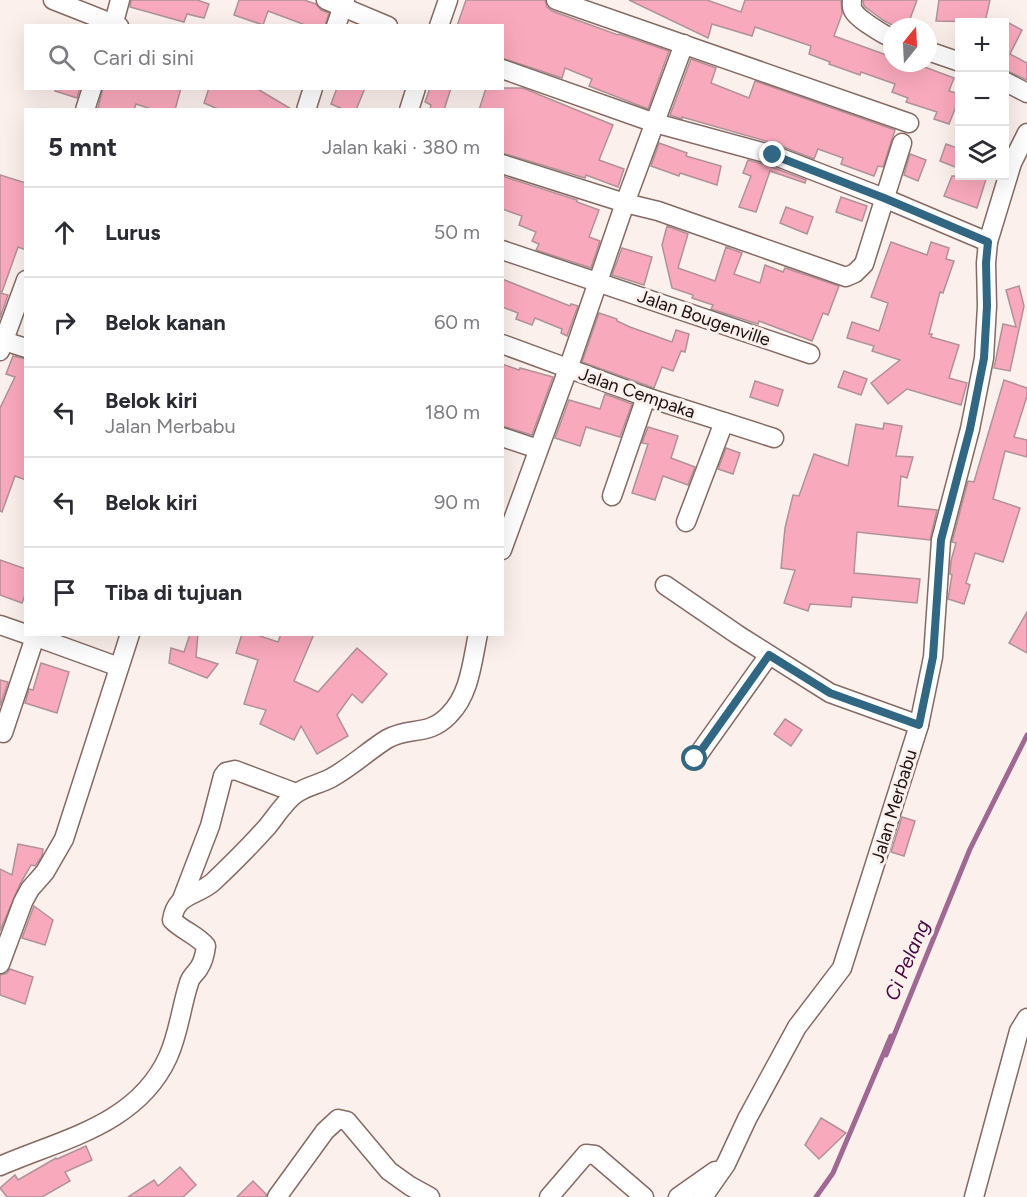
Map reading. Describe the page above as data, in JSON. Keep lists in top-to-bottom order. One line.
{"streets":{"street":["Jalan Bougenville","Jalan Cempaka","Jalan Merbabu"]},"water":["Ci Pelang"],"north":"top","page":{"map_buttons":["+","−"],"search":"Cari di sini","heading":["5 mnt","Jalan kaki · 380 m"],"list":[["Lurus","50 m"],["Belok kanan","60 m"],["Belok kiri","Jalan Merbabu","180 m"],["Belok kiri","90 m"],"Tiba di tujuan"]}}
